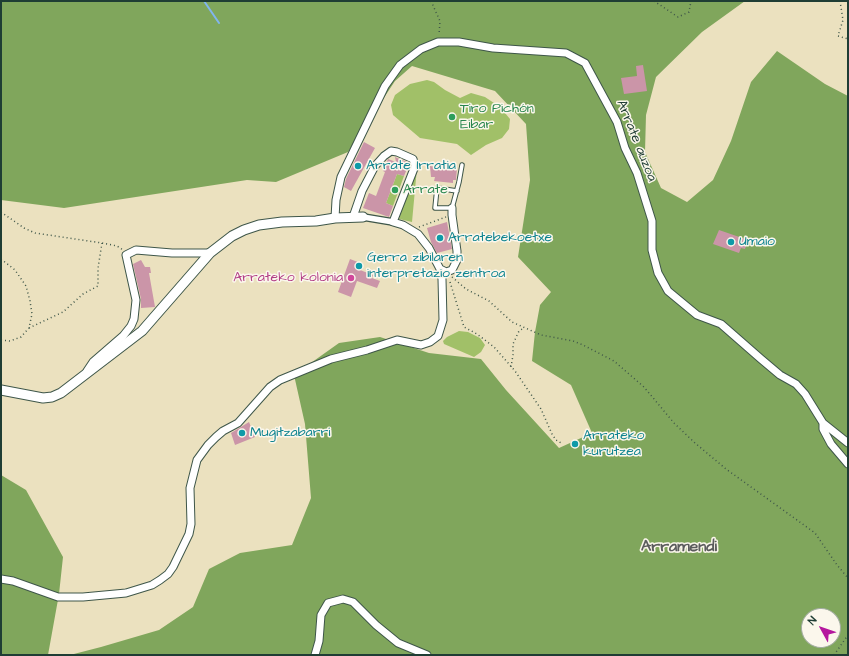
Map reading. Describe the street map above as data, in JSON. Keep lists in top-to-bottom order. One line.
{"streets":{"street":["Arrate auzoa"]},"districts":["Arramendi"],"places":["Tiro Pichón Eibar","Arrate Irratia","Arrate","Arratebekoetxe","Umaio","Gerra zibilaren interpretazio zentroa","Arrateko kolonia","Mugitzabarri","Arrateko kurutzea"],"north":"top left"}
